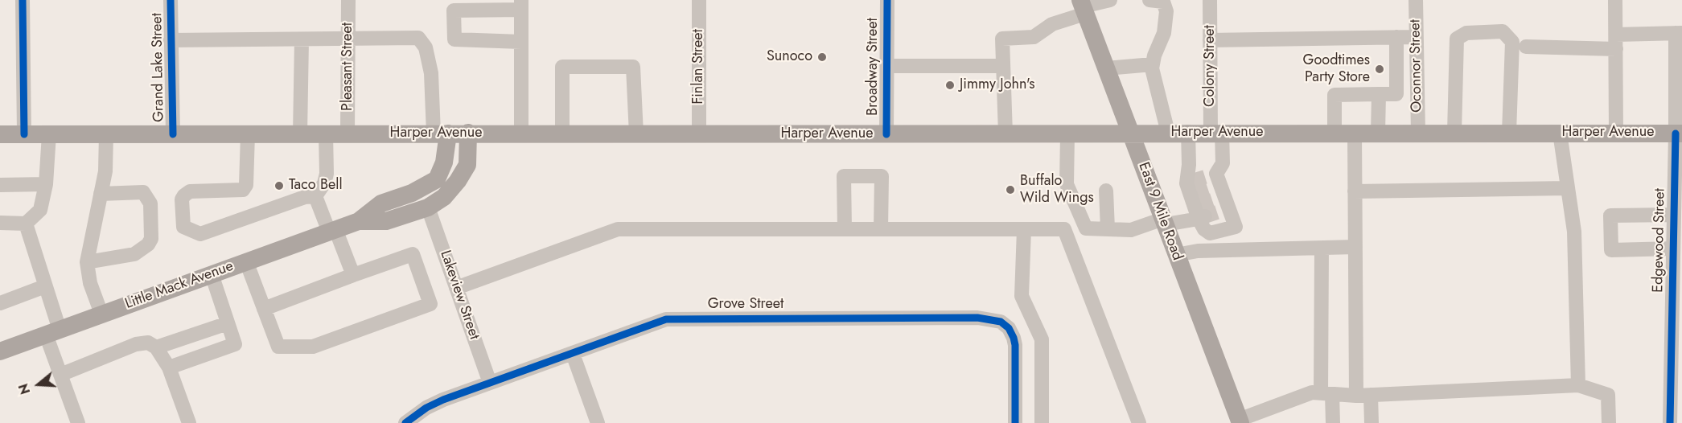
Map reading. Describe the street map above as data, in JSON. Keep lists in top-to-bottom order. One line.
{"streets":{"main road":["Harper Avenue","East 9 Mile Road","Little Mack Avenue"],"street":["Colony Street","Oconnor Street","Pleasant Street","Finlan Street","Broadway Street","Grand Lake Street","Edgewood Street","Lakeview Street","Grove Street"]},"crossings":[["Colony Street","Harper Avenue"],["Oconnor Street","Harper Avenue"],["Pleasant Street","Harper Avenue"],["Finlan Street","Harper Avenue"],["Broadway Street","Harper Avenue"],["Grand Lake Street","Harper Avenue"],["Harper Avenue","East 9 Mile Road"],["Harper Avenue","Edgewood Street"],["Harper Avenue","Little Mack Avenue"],["Little Mack Avenue","Lakeview Street"],["Lakeview Street","Grove Street"]],"places":["Sunoco","Goodtimes Party Store","Jimmy John's","Taco Bell","Buffalo Wild Wings"],"north":"left"}
